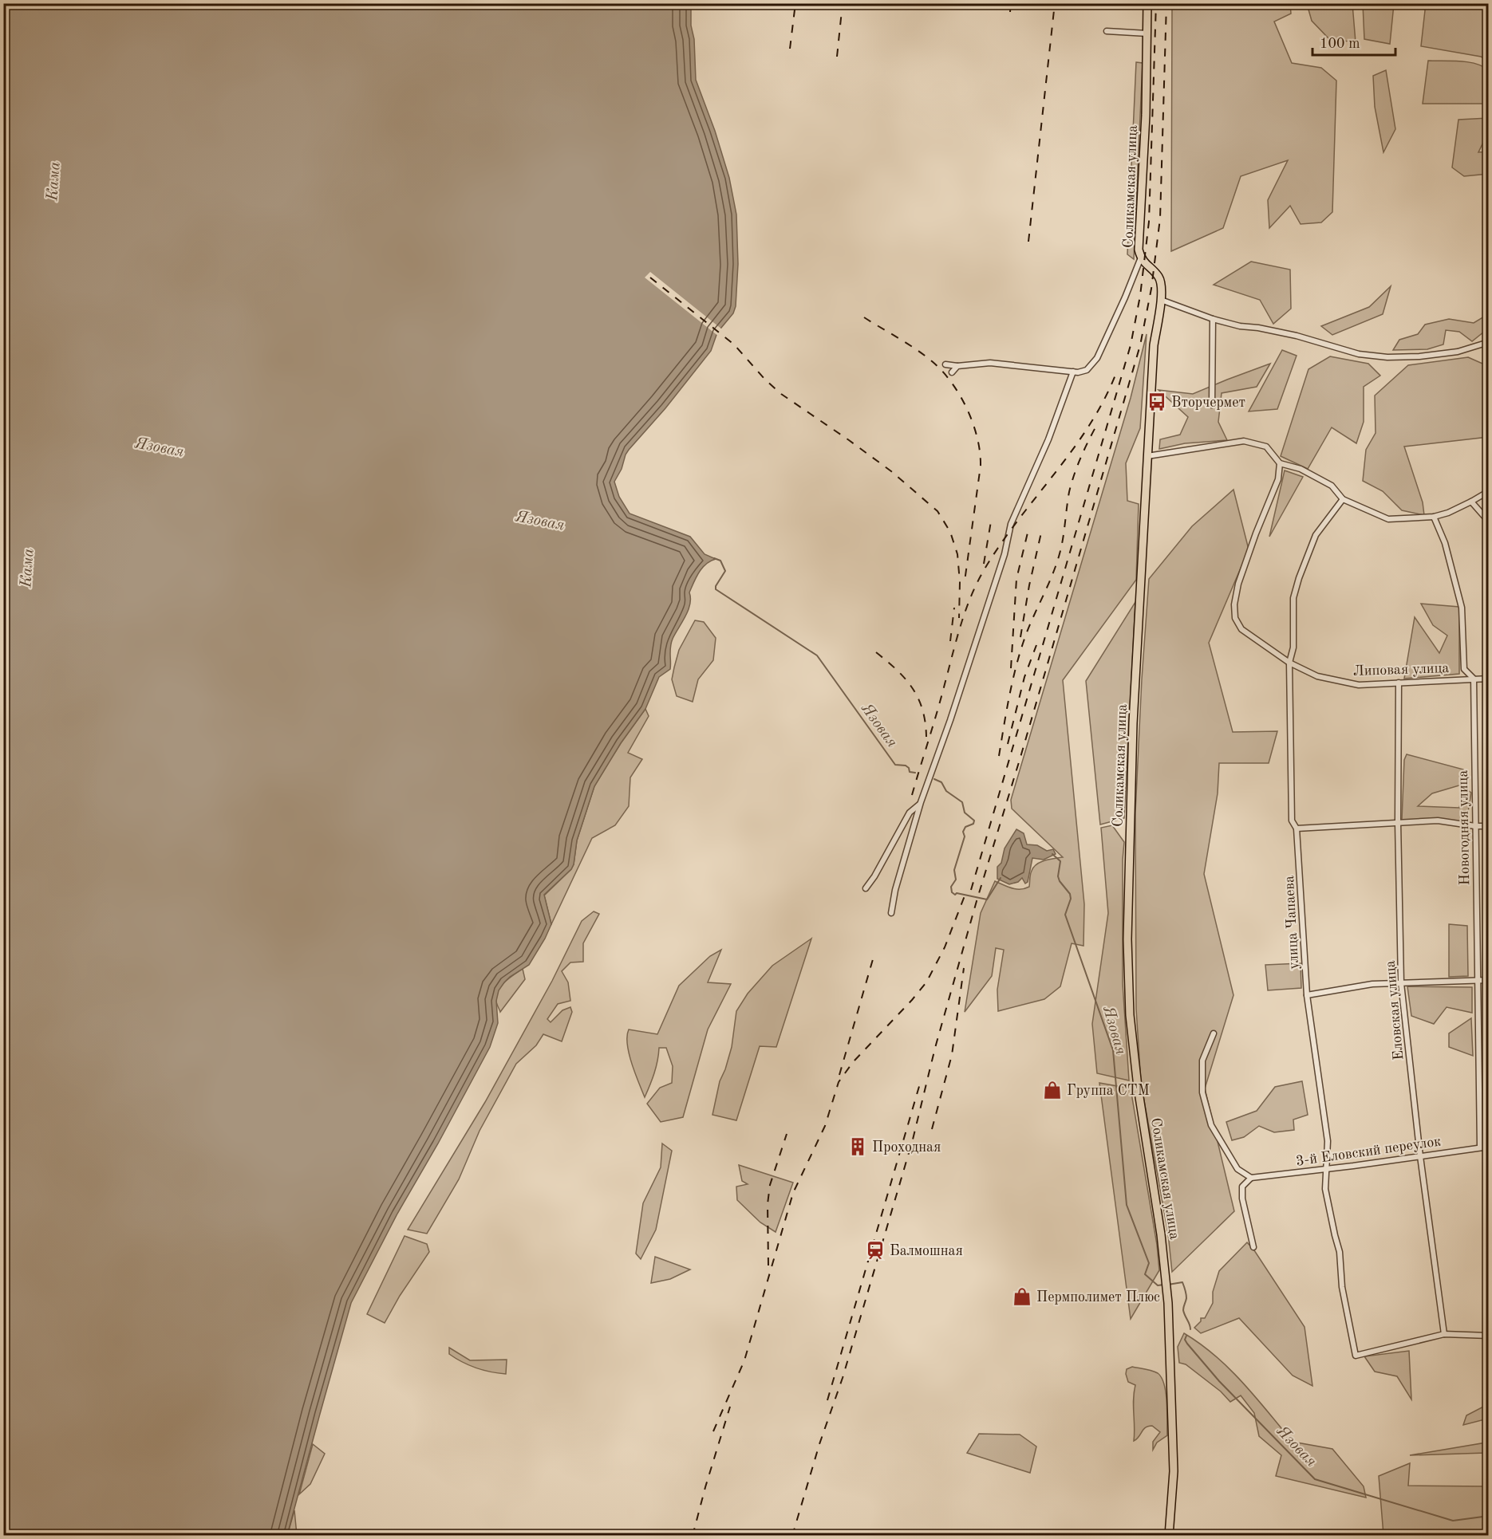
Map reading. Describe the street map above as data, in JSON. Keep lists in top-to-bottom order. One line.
{"streets":{"main road":["Соликамская улица"],"street":["Липовая улица","Новогодняя улица","улица Чапаева","Еловская улица","3-й Еловский переулок"]},"crossings":[["Липовая улица","Новогодняя улица"],["Липовая улица","улица Чапаева"],["Липовая улица","Еловская улица"],["Новогодняя улица","3-й Еловский переулок"],["улица Чапаева","Еловская улица"],["улица Чапаева","3-й Еловский переулок"],["Еловская улица","3-й Еловский переулок"]],"water":["Кама","Язовая"],"places":{"bus stop":["Вторчермет"],"shop":["Группа СТМ","Пермполимет Плюс"],"building":["Проходная"],"station":["Балмошная"]},"scale_bar":"100 m"}
